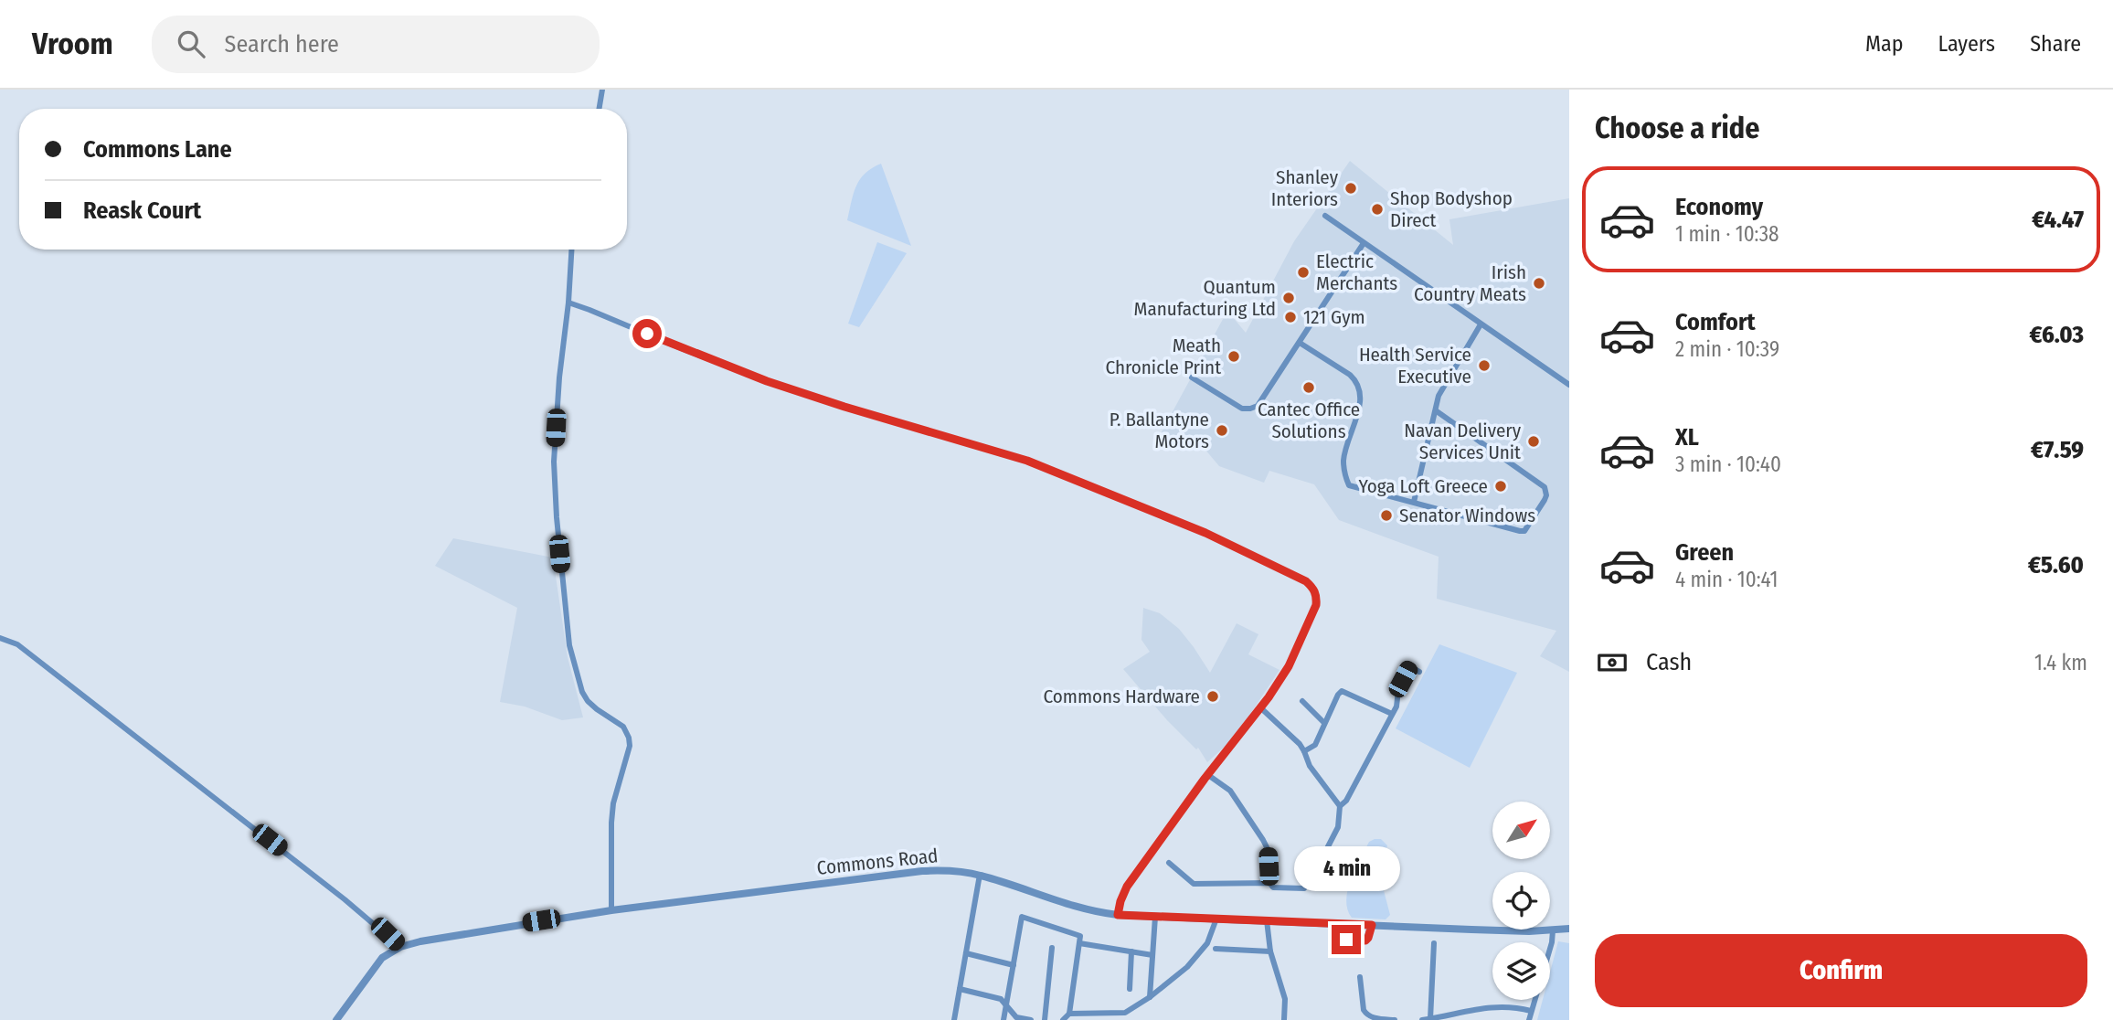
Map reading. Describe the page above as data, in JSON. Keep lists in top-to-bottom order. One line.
{"streets":{"street":["Commons Road"]},"places":["Shanley Interiors","Shop Bodyshop Direct","Electric Merchants","Irish Country Meats","Quantum Manufacturing Ltd","121 Gym","Meath Chronicle Print","Health Service Executive","Cantec Office Solutions","P. Ballantyne Motors","Navan Delivery Services Unit","Yoga Loft Greece","Senator Windows","Commons Hardware"],"north":"top right","page":{"header":"Vroom","search":"Search here","nav":["Map","Layers","Share"],"heading":"Choose a ride","banner":["Commons Lane","Reask Court"],"list":[{"name":"Economy","note":"1 min · 10:38","value":"€4.47"},{"name":"Comfort","note":"2 min · 10:39","value":"€6.03"},{"name":"XL","note":"3 min · 10:40","value":"€7.59"},{"name":"Green","note":"4 min · 10:41","value":"€5.60"}],"pay":["Cash","1.4 km"],"bubble":"4 min","buttons":"Confirm"}}
